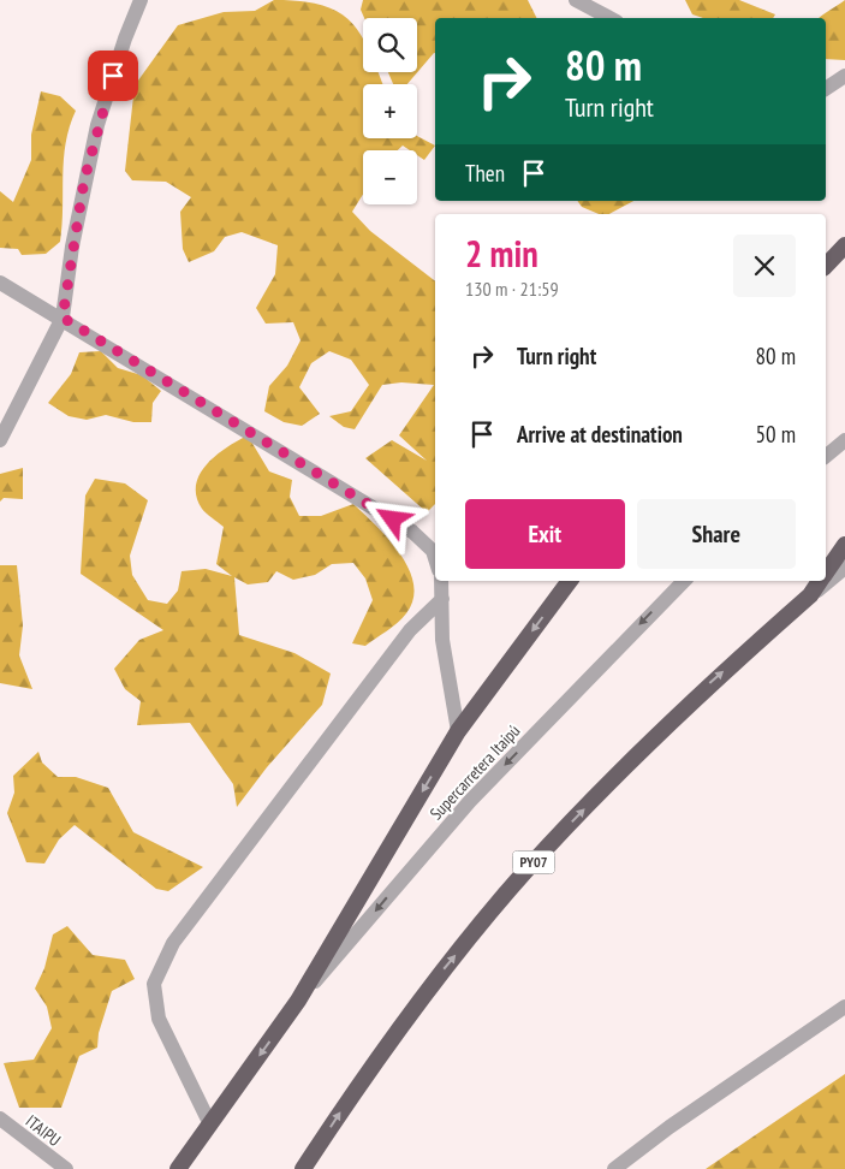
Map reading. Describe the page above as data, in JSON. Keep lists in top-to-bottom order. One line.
{"streets":{"highway":["PY07"],"street":["Supercarretera Itaipú","ITAIPU"]},"one_way":["Supercarretera Itaipú"],"page":{"map_buttons":["+","−"],"turn":["80 m","Turn right"],"then":"Then","heading":["2 min","130 m · 21:59"],"list":[{"name":"Turn right","value":"80 m"},{"name":"Arrive at destination","value":"50 m"}],"buttons":["Exit","Share"]}}
